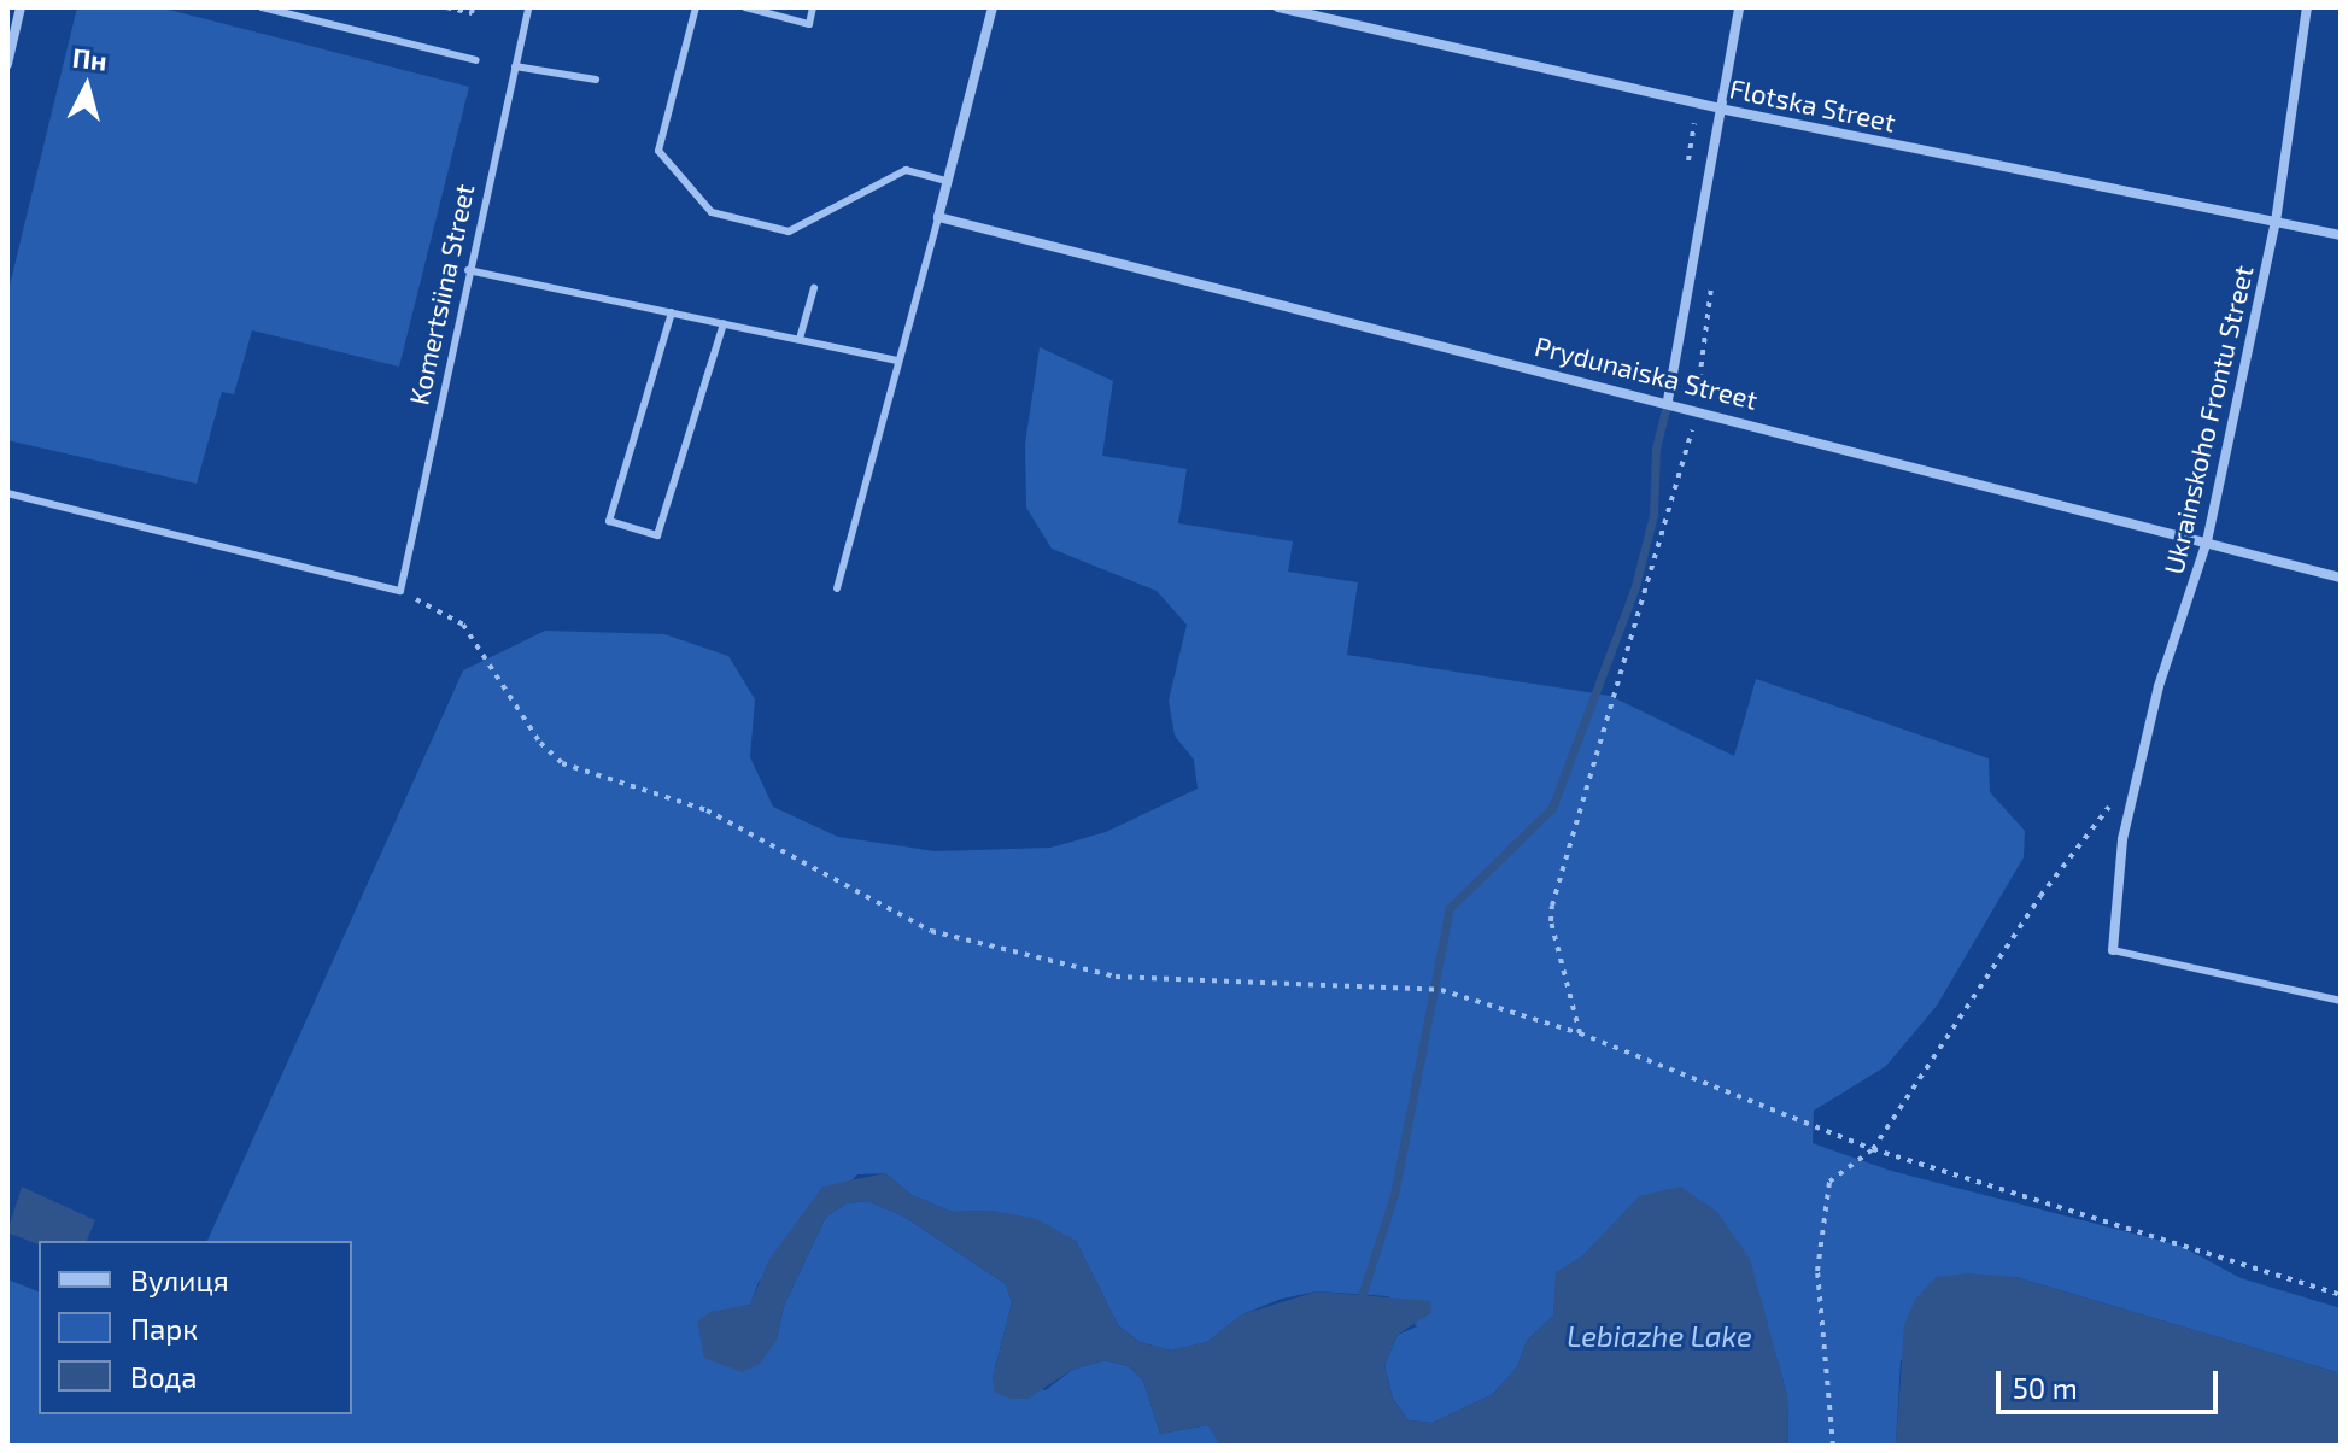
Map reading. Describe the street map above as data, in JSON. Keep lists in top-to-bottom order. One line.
{"streets":{"street":["Flotska Street","Prydunaiska Street","Ukrainskoho Frontu Street"],"lane":["Komertsiina Street"]},"crossings":[["Flotska Street","Ukrainskoho Frontu Street"],["Prydunaiska Street","Ukrainskoho Frontu Street"]],"water":["Lebiazhe Lake"],"legend":["Вулиця","Парк","Вода"],"scale_bar":"50 m","north":"top"}
